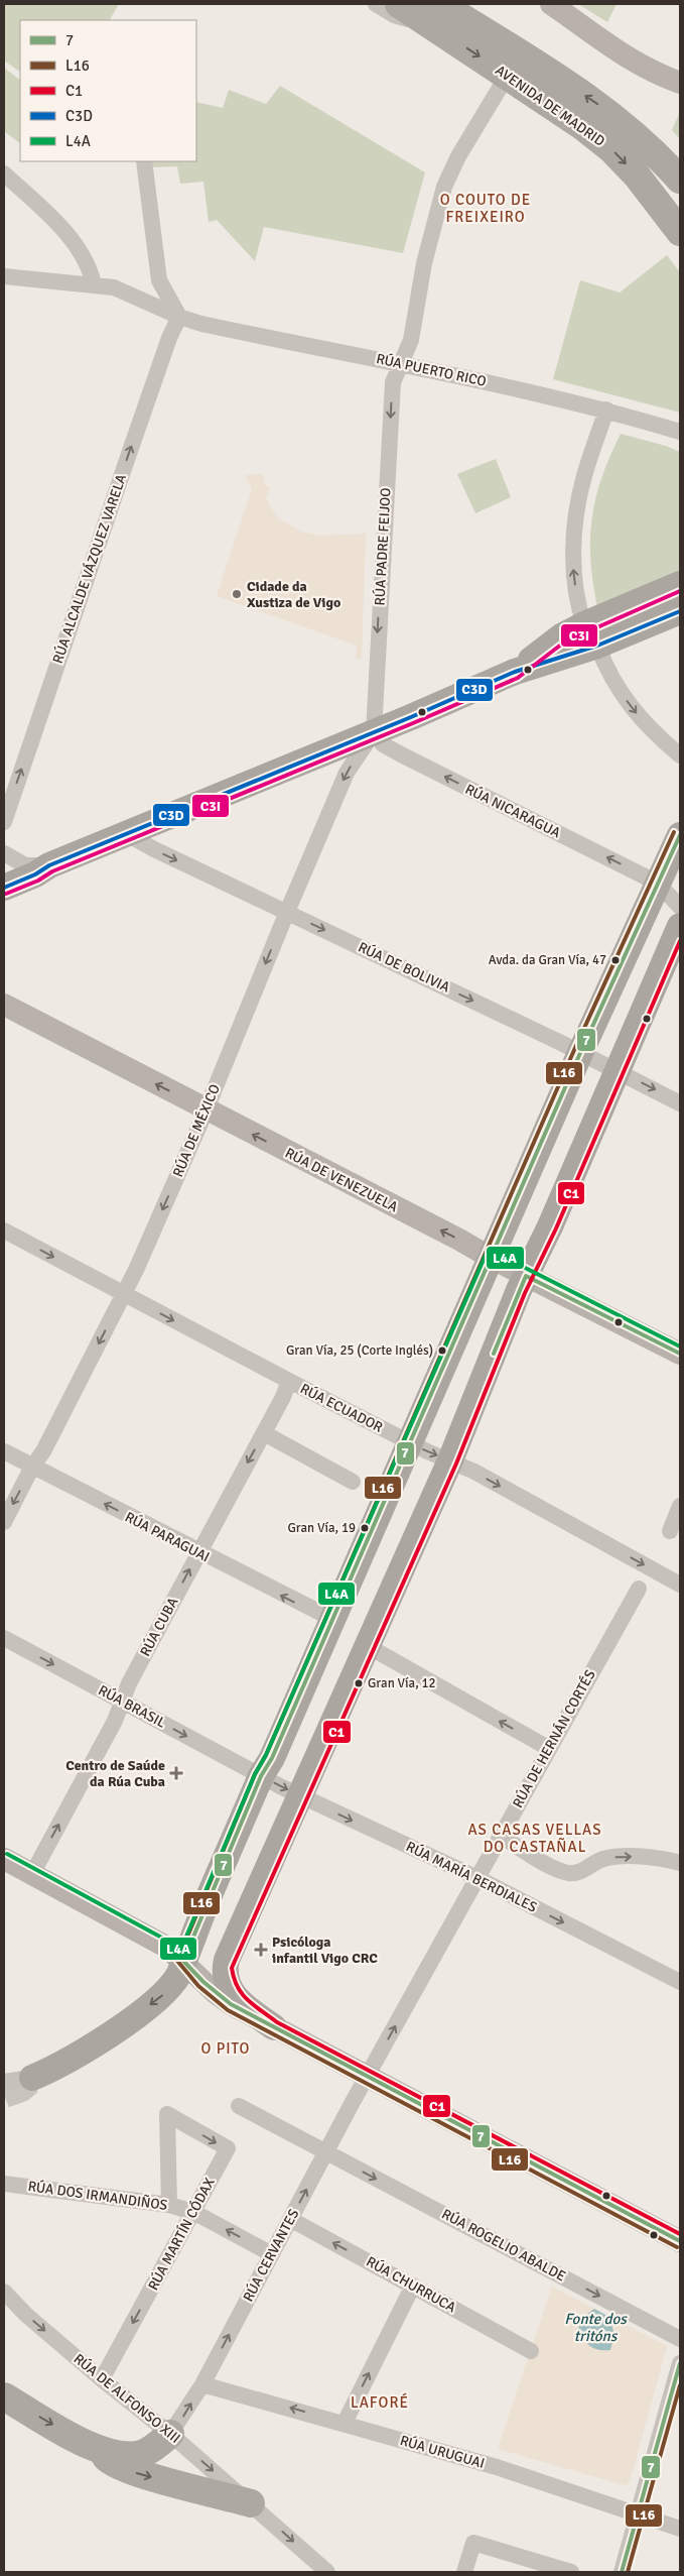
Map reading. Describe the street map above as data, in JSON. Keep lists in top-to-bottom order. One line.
{"streets":{"highway":["AVENIDA DE MADRID"],"main road":["RÚA DE VENEZUELA"],"street":["RÚA PUERTO RICO","RÚA PADRE FEIJOO","RÚA ALCALDE VÁZQUEZ VARELA","RÚA NICARAGUA","RÚA DE BOLIVIA","RÚA DE MÉXICO","RÚA ECUADOR","RÚA PARAGUAI","RÚA CUBA","RÚA BRASIL","RÚA DE HERNÁN CORTÉS","RÚA MARÍA BERDIALES","RÚA DOS IRMANDIÑOS","RÚA MARTÍN CÓDAX","RÚA ROGELIO ABALDE","RÚA CERVANTES","RÚA CHURRUCA","RÚA DE ALFONSO XIII","RÚA URUGUAI"]},"crossings":[["AVENIDA DE MADRID","RÚA PADRE FEIJOO"],["RÚA PUERTO RICO","RÚA PADRE FEIJOO"],["RÚA PUERTO RICO","RÚA ALCALDE VÁZQUEZ VARELA"],["RÚA PADRE FEIJOO","RÚA NICARAGUA"],["RÚA PADRE FEIJOO","RÚA DE MÉXICO"],["RÚA NICARAGUA","RÚA DE MÉXICO"],["RÚA DE BOLIVIA","RÚA DE MÉXICO"],["RÚA DE MÉXICO","RÚA DE VENEZUELA"],["RÚA DE MÉXICO","RÚA ECUADOR"],["RÚA DE MÉXICO","RÚA PARAGUAI"],["RÚA ECUADOR","RÚA CUBA"],["RÚA PARAGUAI","RÚA CUBA"],["RÚA CUBA","RÚA BRASIL"],["RÚA BRASIL","RÚA MARÍA BERDIALES"],["RÚA DE HERNÁN CORTÉS","RÚA MARÍA BERDIALES"],["RÚA DE HERNÁN CORTÉS","RÚA CERVANTES"],["RÚA DOS IRMANDIÑOS","RÚA MARTÍN CÓDAX"],["RÚA DOS IRMANDIÑOS","RÚA CERVANTES"],["RÚA MARTÍN CÓDAX","RÚA DE ALFONSO XIII"],["RÚA ROGELIO ABALDE","RÚA CERVANTES"],["RÚA CERVANTES","RÚA CHURRUCA"],["RÚA CERVANTES","RÚA DE ALFONSO XIII"],["RÚA CERVANTES","RÚA URUGUAI"]],"one_way":["RÚA PADRE FEIJOO","RÚA ALCALDE VÁZQUEZ VARELA","RÚA NICARAGUA","RÚA DE BOLIVIA","RÚA DE MÉXICO","RÚA DE VENEZUELA","RÚA ECUADOR","RÚA BRASIL","RÚA DE HERNÁN CORTÉS","RÚA MARÍA BERDIALES","RÚA ROGELIO ABALDE","RÚA CHURRUCA","RÚA DE ALFONSO XIII"],"districts":["O COUTO DE FREIXEIRO","AS CASAS VELLAS DO CASTAÑAL","O PITO","LAFORÉ"],"water":["Fonte dos tritóns"],"places":{"other":["Cidade da Xustiza de Vigo","Avda. da Gran Vía, 47","Gran Vía, 25 (Corte Inglés)","Gran Vía, 19","Gran Vía, 12"],"health":["Centro de Saúde da Rúa Cuba","Psicóloga infantil Vigo CRC"]},"lines":["transit line C3I","transit line C3D","transit line L16","transit line 7","transit line C1","transit line L4A"],"legend":["7","L16","C1","C3D","L4A"]}
